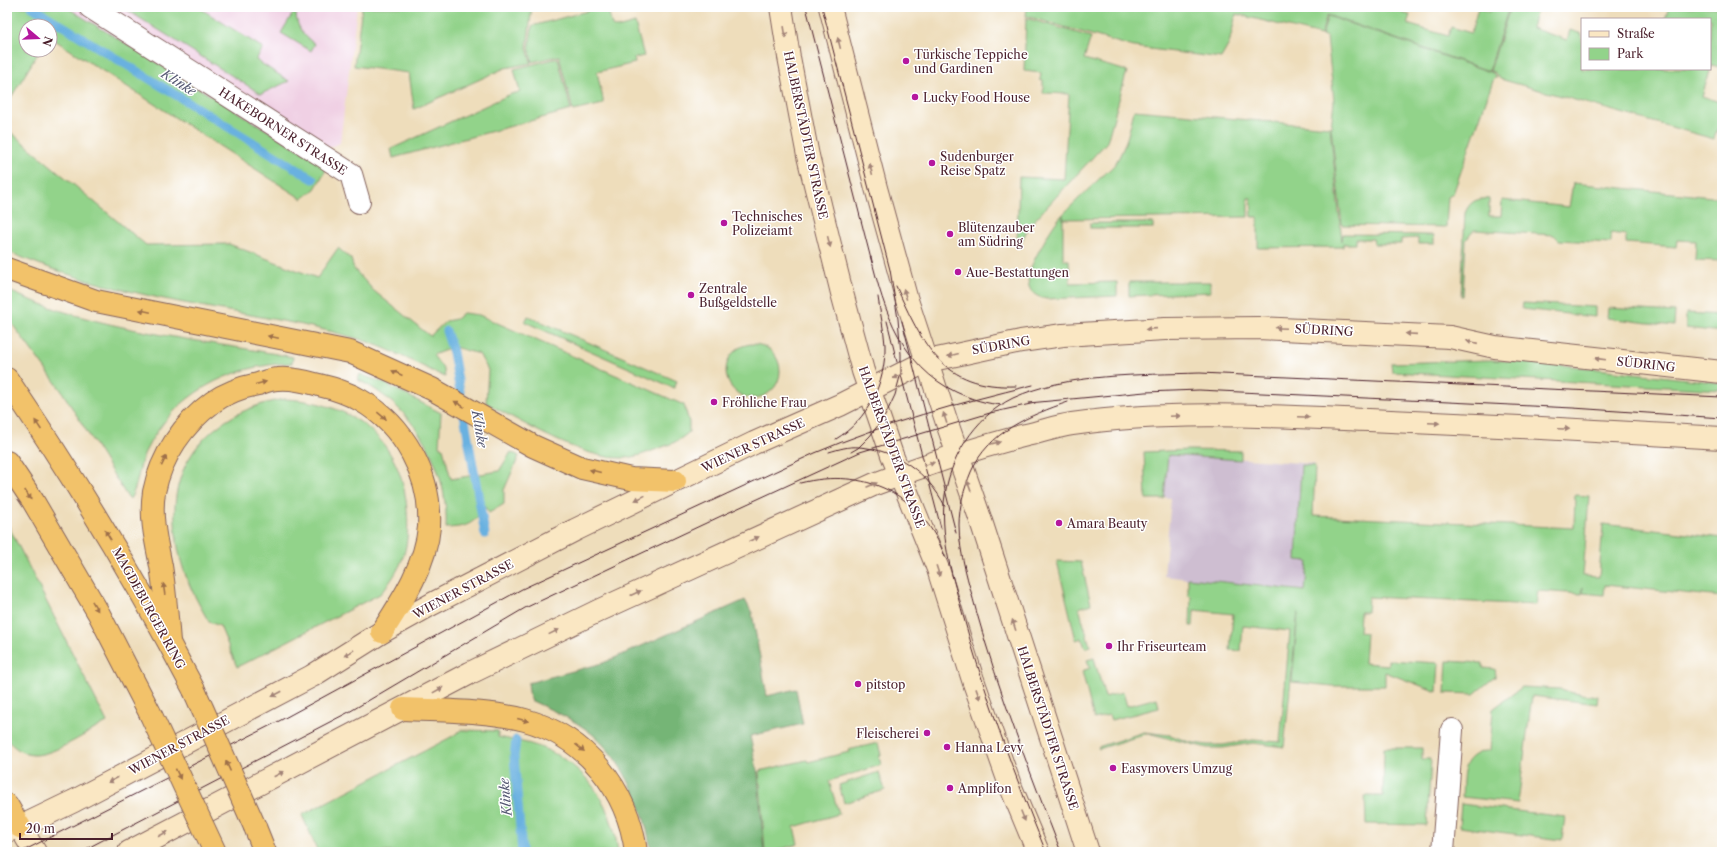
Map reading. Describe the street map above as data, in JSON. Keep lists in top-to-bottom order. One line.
{"streets":{"highway":["MAGDEBURGER RING"],"main road":["HALBERSTÄDTER STRASSE","SÜDRING","WIENER STRASSE"],"street":["HAKEBORNER STRASSE"]},"crossings":[["HALBERSTÄDTER STRASSE","SÜDRING"],["HALBERSTÄDTER STRASSE","WIENER STRASSE"],["SÜDRING","WIENER STRASSE"]],"water":["Klinke"],"places":["Türkische Teppiche und Gardinen","Lucky Food House","Sudenburger Reise Spatz","Technisches Polizeiamt","Blütenzauber am Südring","Aue-Bestattungen","Zentrale Bußgeldstelle","Fröhliche Frau","Amara Beauty","Ihr Friseurteam","pitstop","Fleischerei","Hanna Levy","Easymovers Umzug","Amplifon"],"legend":["Straße","Park"],"scale_bar":"20 m","north":"right"}
